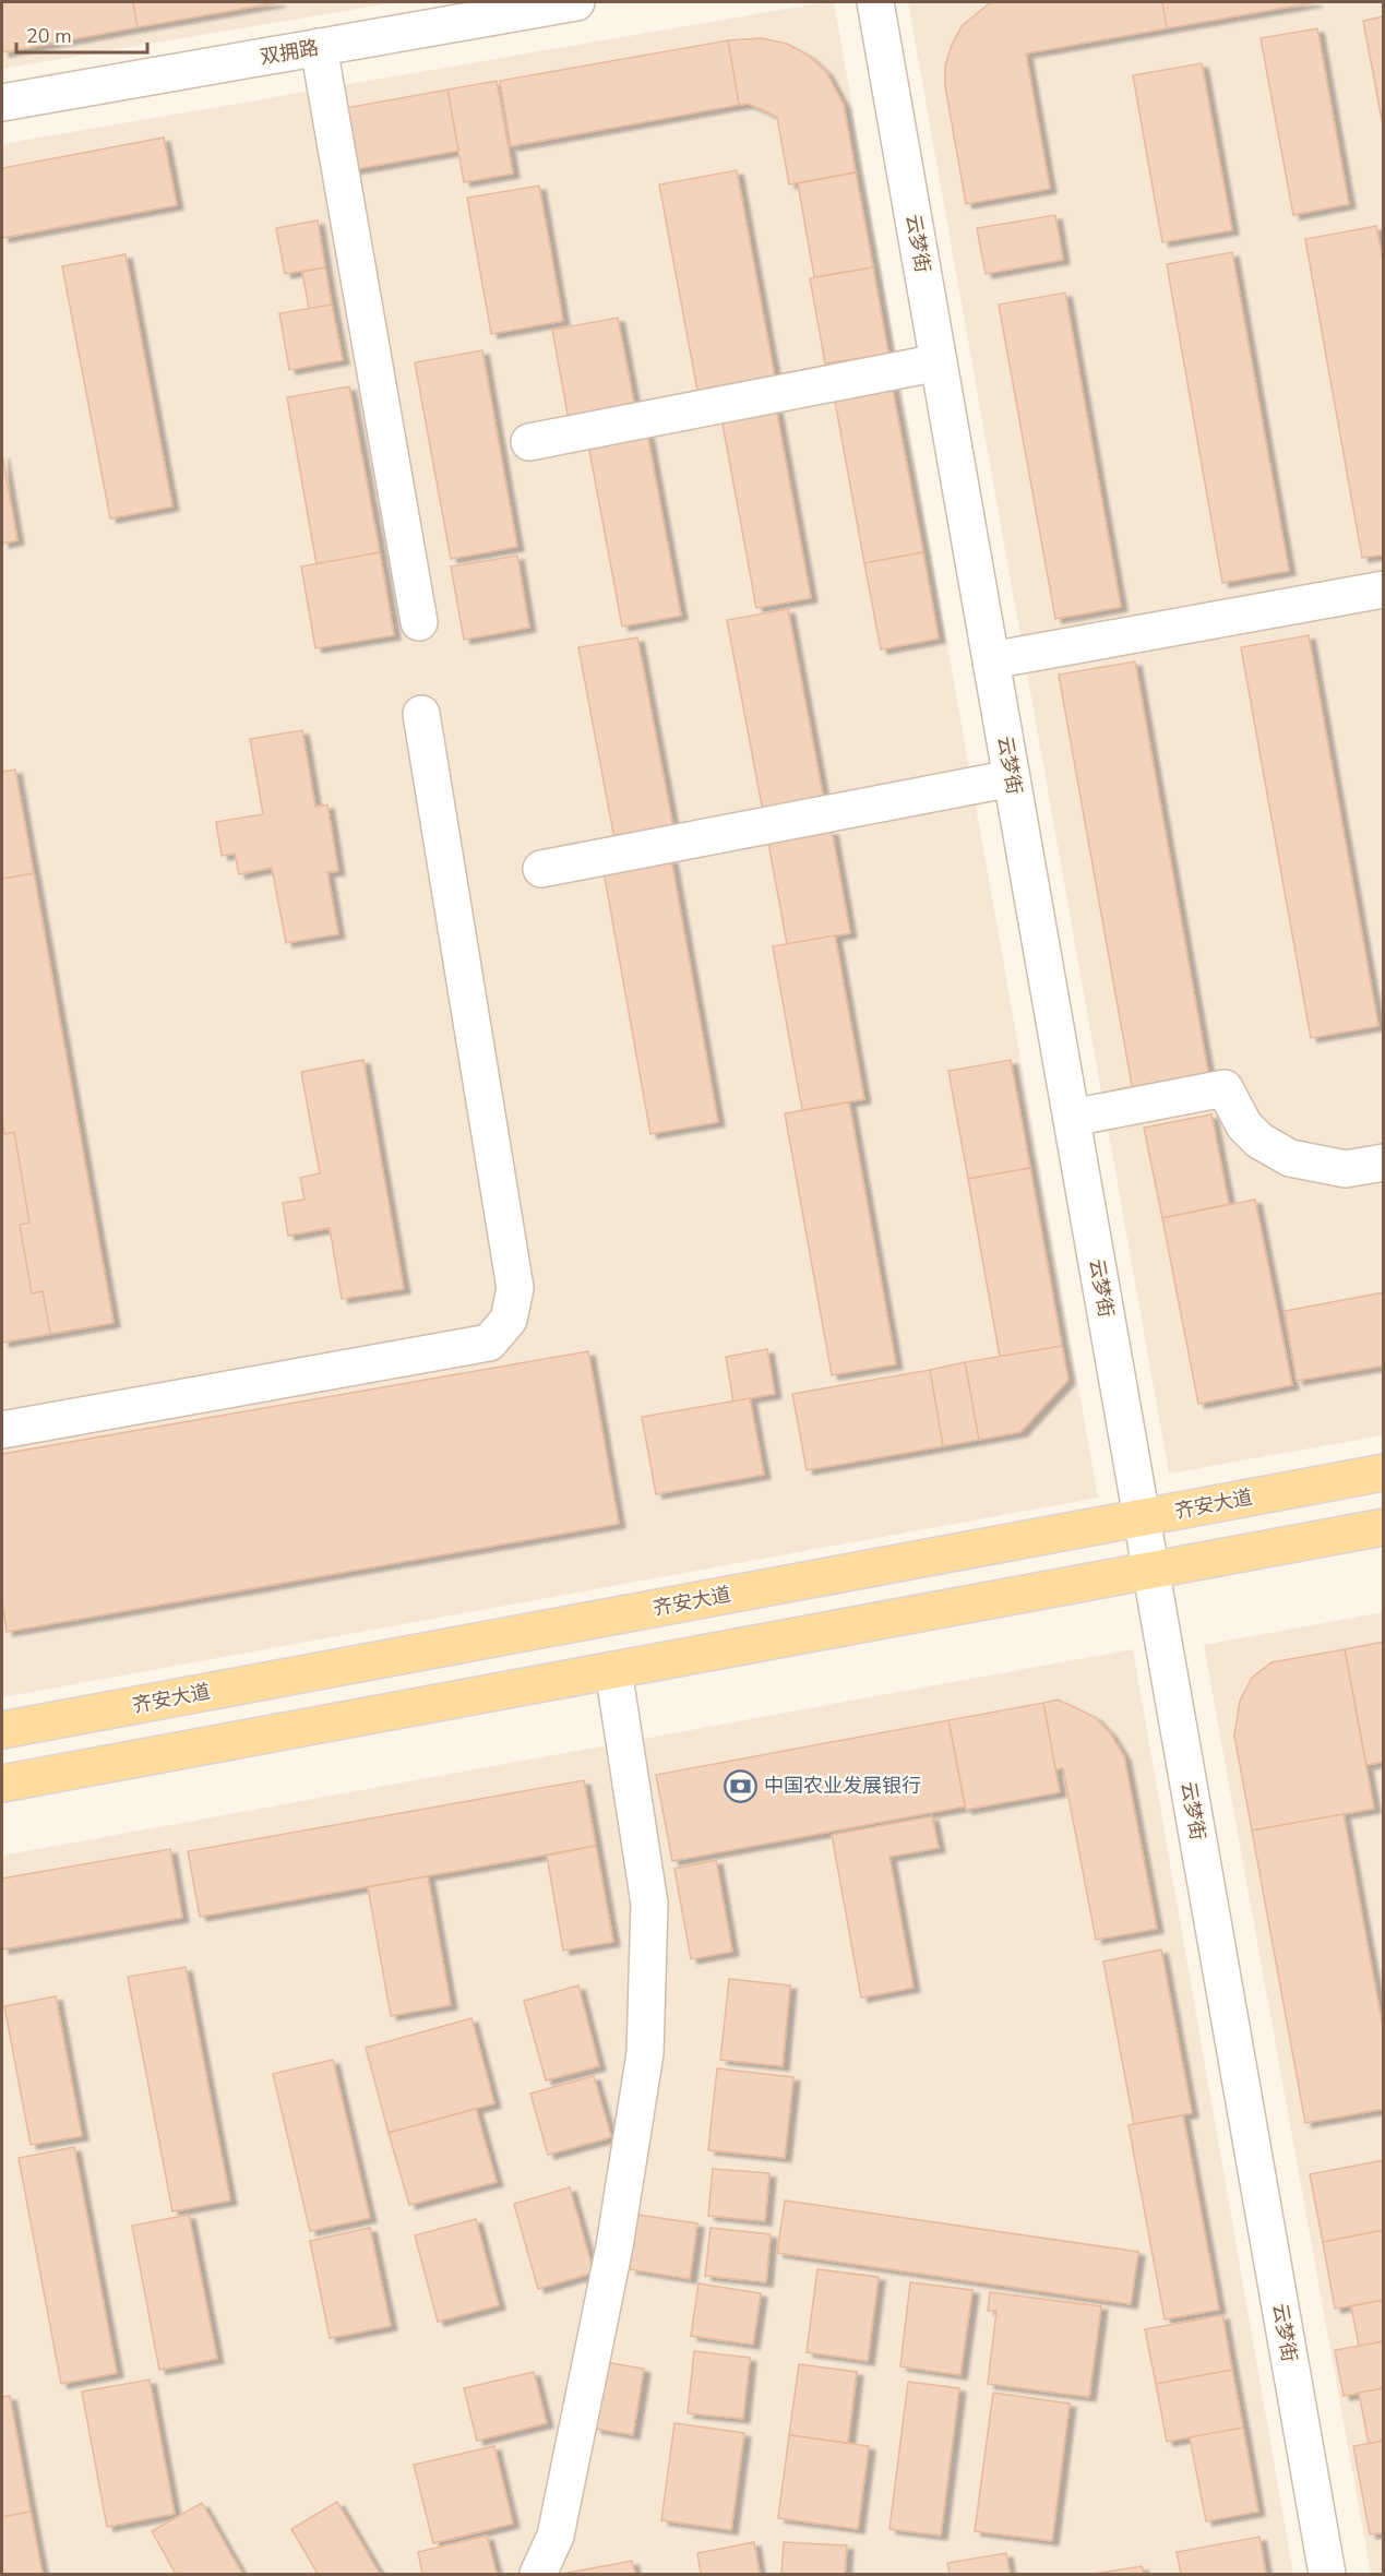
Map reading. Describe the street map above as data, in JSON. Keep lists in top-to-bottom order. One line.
{"streets":{"main road":["齐安大道"],"street":["双拥路","云梦街"]},"crossings":[["云梦街","齐安大道"]],"places":{"bank":["中国农业发展银行"]},"scale_bar":"20 m"}
